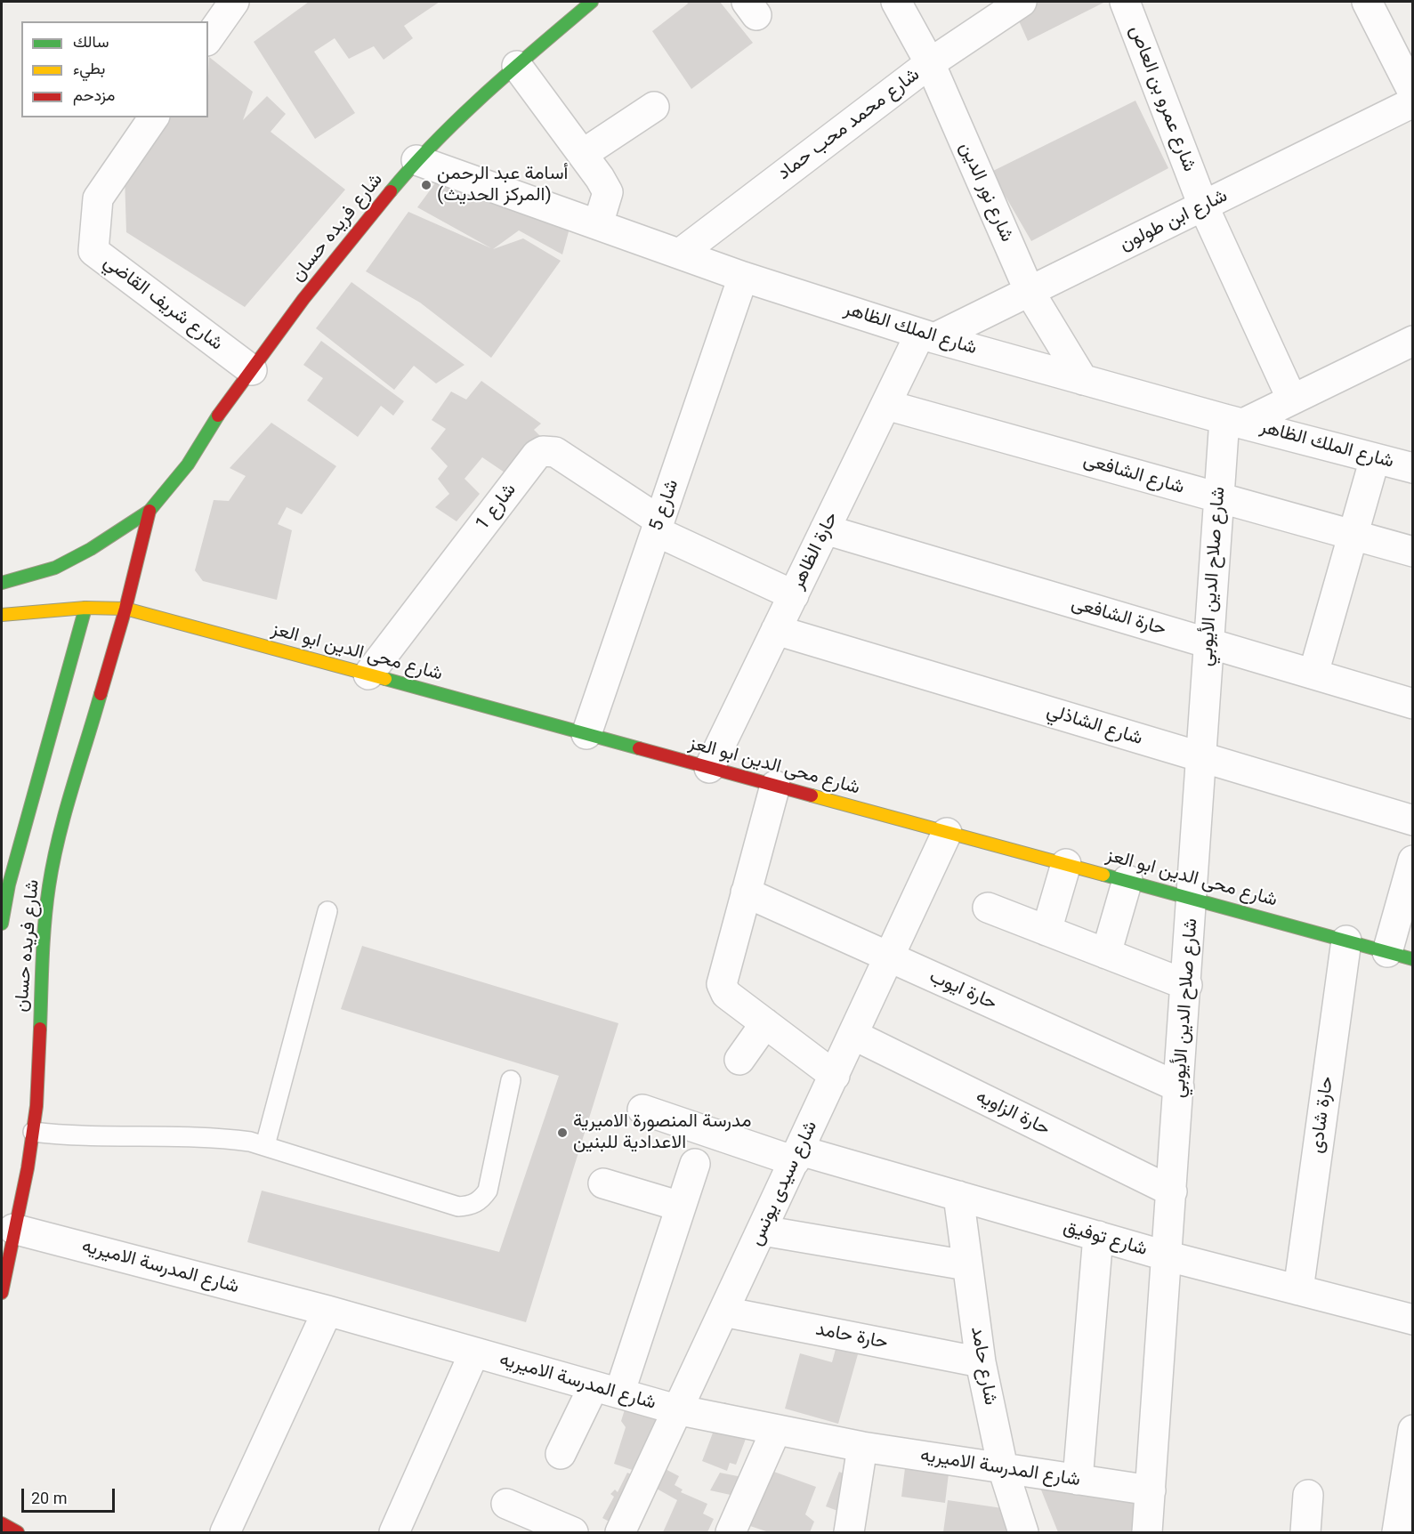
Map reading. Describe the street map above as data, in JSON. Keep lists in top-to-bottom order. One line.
{"streets":{"main road":["شارع فريده حسان","شارع محى الدين ابو العز"],"street":["شارع عمرو بن العاص","شارع محمد محب حماد","شارع نور الدين","شارع ابن طولون","شارع شريف القاضي","شارع الملك الظاهر","شارع الشافعى","شارع 5","شارع 1","حارة الظاهر","شارع صلاح الدين الأيوبي","حارة الشافعى","شارع الشاذلي","حارة ايوب","حارة الزاويه","حارة شادى","شارع سيدى يونس","شارع توفيق","شارع المدرسة الاميريه","حارة حامد","شارع حامد"]},"crossings":[["شارع عمرو بن العاص","شارع ابن طولون"],["شارع محمد محب حماد","شارع نور الدين"],["شارع محمد محب حماد","شارع الملك الظاهر"],["شارع نور الدين","شارع ابن طولون"],["شارع نور الدين","شارع الملك الظاهر"],["شارع ابن طولون","شارع الملك الظاهر"],["شارع ابن طولون","حارة الظاهر"],["شارع فريده حسان","شارع شريف القاضي"],["شارع فريده حسان","شارع الملك الظاهر"],["شارع فريده حسان","شارع محى الدين ابو العز"],["شارع فريده حسان","شارع المدرسة الاميريه"],["شارع الملك الظاهر","شارع 5"],["شارع الملك الظاهر","حارة الظاهر"],["شارع الملك الظاهر","شارع صلاح الدين الأيوبي"],["شارع الشافعى","حارة الظاهر"],["شارع الشافعى","شارع صلاح الدين الأيوبي"],["شارع 5","شارع 1"],["شارع 5","شارع محى الدين ابو العز"],["شارع 1","شارع محى الدين ابو العز"],["حارة الظاهر","حارة الشافعى"],["حارة الظاهر","شارع محى الدين ابو العز"],["حارة الظاهر","شارع الشاذلي"],["شارع صلاح الدين الأيوبي","حارة الشافعى"],["شارع صلاح الدين الأيوبي","شارع محى الدين ابو العز"],["شارع صلاح الدين الأيوبي","شارع الشاذلي"],["شارع صلاح الدين الأيوبي","حارة ايوب"],["شارع صلاح الدين الأيوبي","حارة الزاويه"],["شارع صلاح الدين الأيوبي","شارع توفيق"],["شارع صلاح الدين الأيوبي","شارع المدرسة الاميريه"],["شارع محى الدين ابو العز","حارة شادى"],["شارع محى الدين ابو العز","شارع سيدى يونس"],["حارة ايوب","شارع سيدى يونس"],["حارة الزاويه","شارع سيدى يونس"],["حارة شادى","شارع توفيق"],["شارع سيدى يونس","شارع توفيق"],["شارع سيدى يونس","شارع المدرسة الاميريه"],["شارع سيدى يونس","حارة حامد"],["شارع توفيق","شارع حامد"],["شارع المدرسة الاميريه","شارع حامد"],["حارة حامد","شارع حامد"]],"places":["أسامة عبد الرحمن (المركز الحديث)","مدرسة المنصورة الاميرية الاعدادية للبنين"],"legend":["سالك","بطيء","مزدحم"],"scale_bar":"20 m"}
